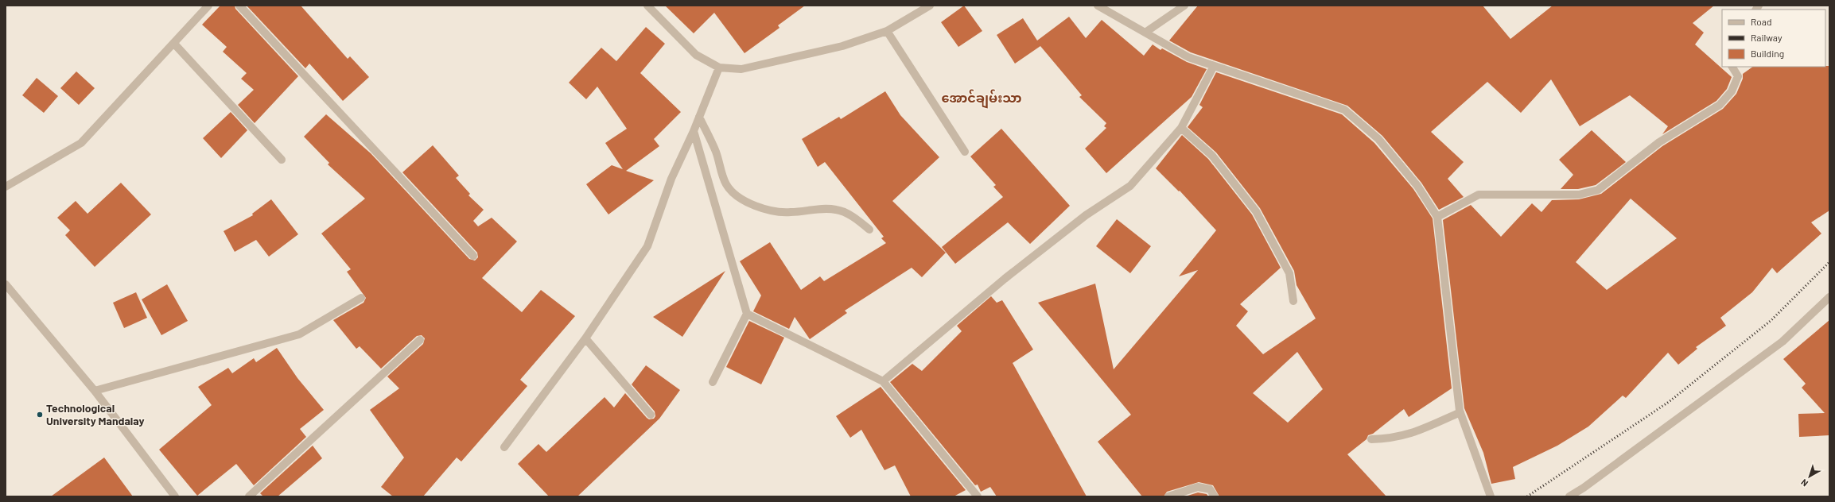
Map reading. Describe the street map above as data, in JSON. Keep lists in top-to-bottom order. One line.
{"districts":["အောင်ချမ်းသာ"],"places":["Technological University Mandalay"],"legend":["Road","Railway","Building"],"north":"bottom left"}
